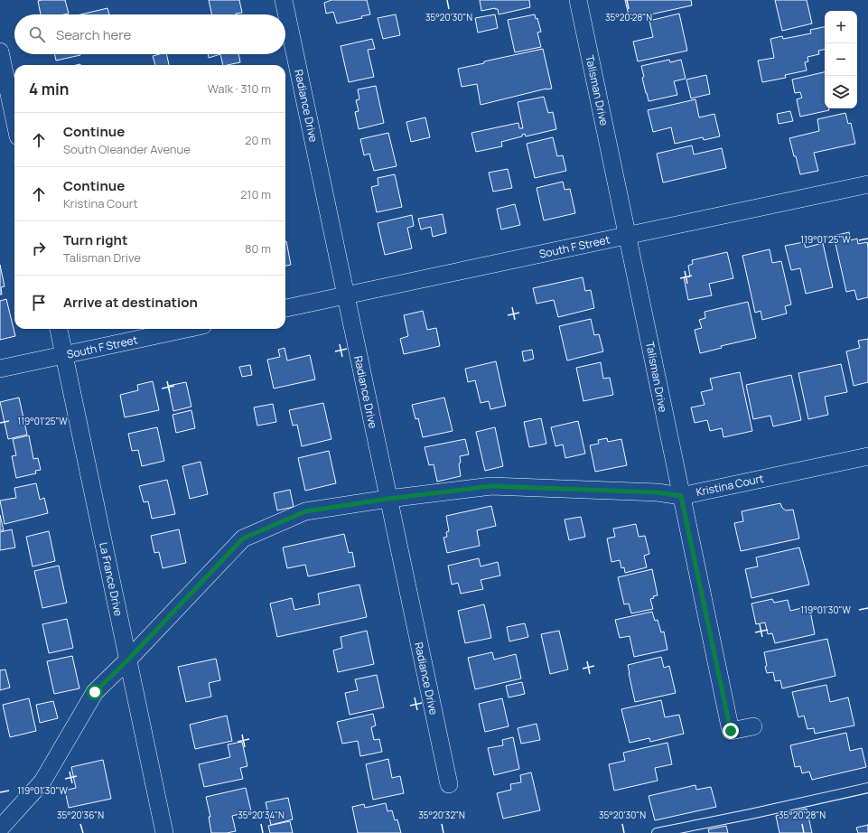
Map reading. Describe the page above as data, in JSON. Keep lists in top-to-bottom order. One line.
{"streets":{"street":["Talisman Drive","Radiance Drive","South F Street","Kristina Court","La France Drive"]},"crossings":[["Talisman Drive","South F Street"],["Talisman Drive","Kristina Court"],["Radiance Drive","South F Street"],["Radiance Drive","Kristina Court"],["South F Street","La France Drive"],["Kristina Court","La France Drive"]],"page":{"map_buttons":["+","−"],"search":"Search here","heading":["4 min","Walk · 310 m"],"list":[["Continue","South Oleander Avenue","20 m"],["Continue","Kristina Court","210 m"],["Turn right","Talisman Drive","80 m"],"Arrive at destination"]},"coordinates":["35°20'30\"N","35°20'28\"N","119°01'25\"W","119°01'30\"W","35°20'36\"N","35°20'34\"N","35°20'32\"N"]}
